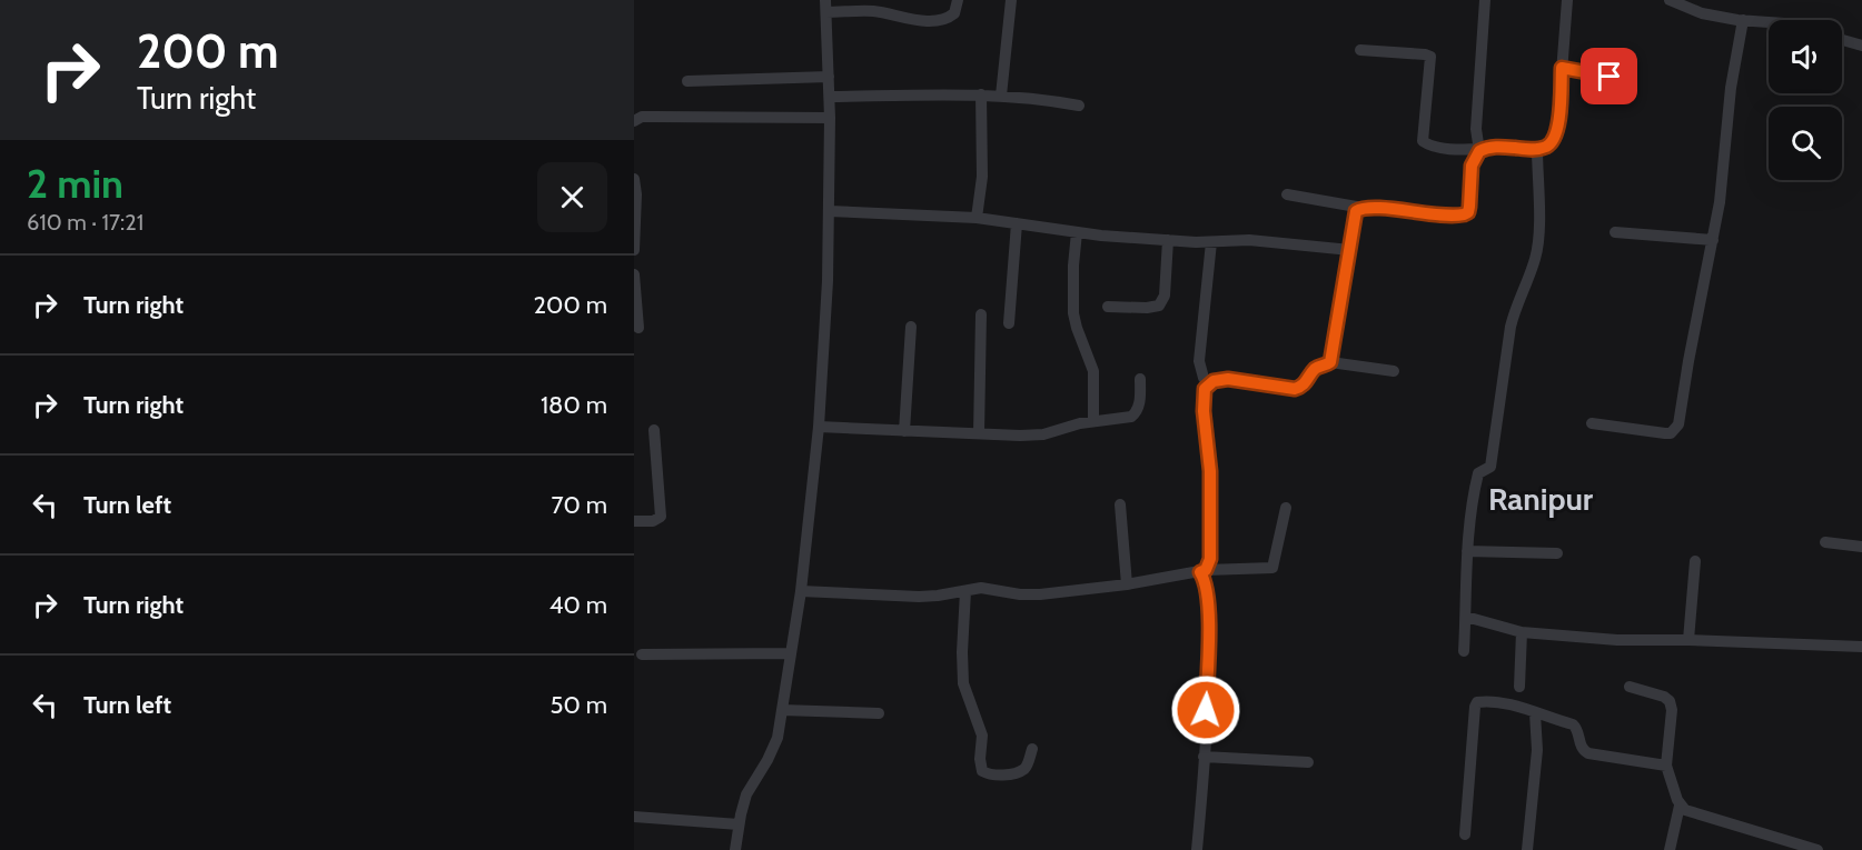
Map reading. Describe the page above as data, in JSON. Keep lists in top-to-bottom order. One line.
{"districts":["Ranipur"],"page":{"turn":["200 m","Turn right"],"heading":["2 min","610 m · 17:21"],"list":[{"name":"Turn right","value":"200 m"},{"name":"Turn right","value":"180 m"},{"name":"Turn left","value":"70 m"},{"name":"Turn right","value":"40 m"},{"name":"Turn left","value":"50 m"}]}}
